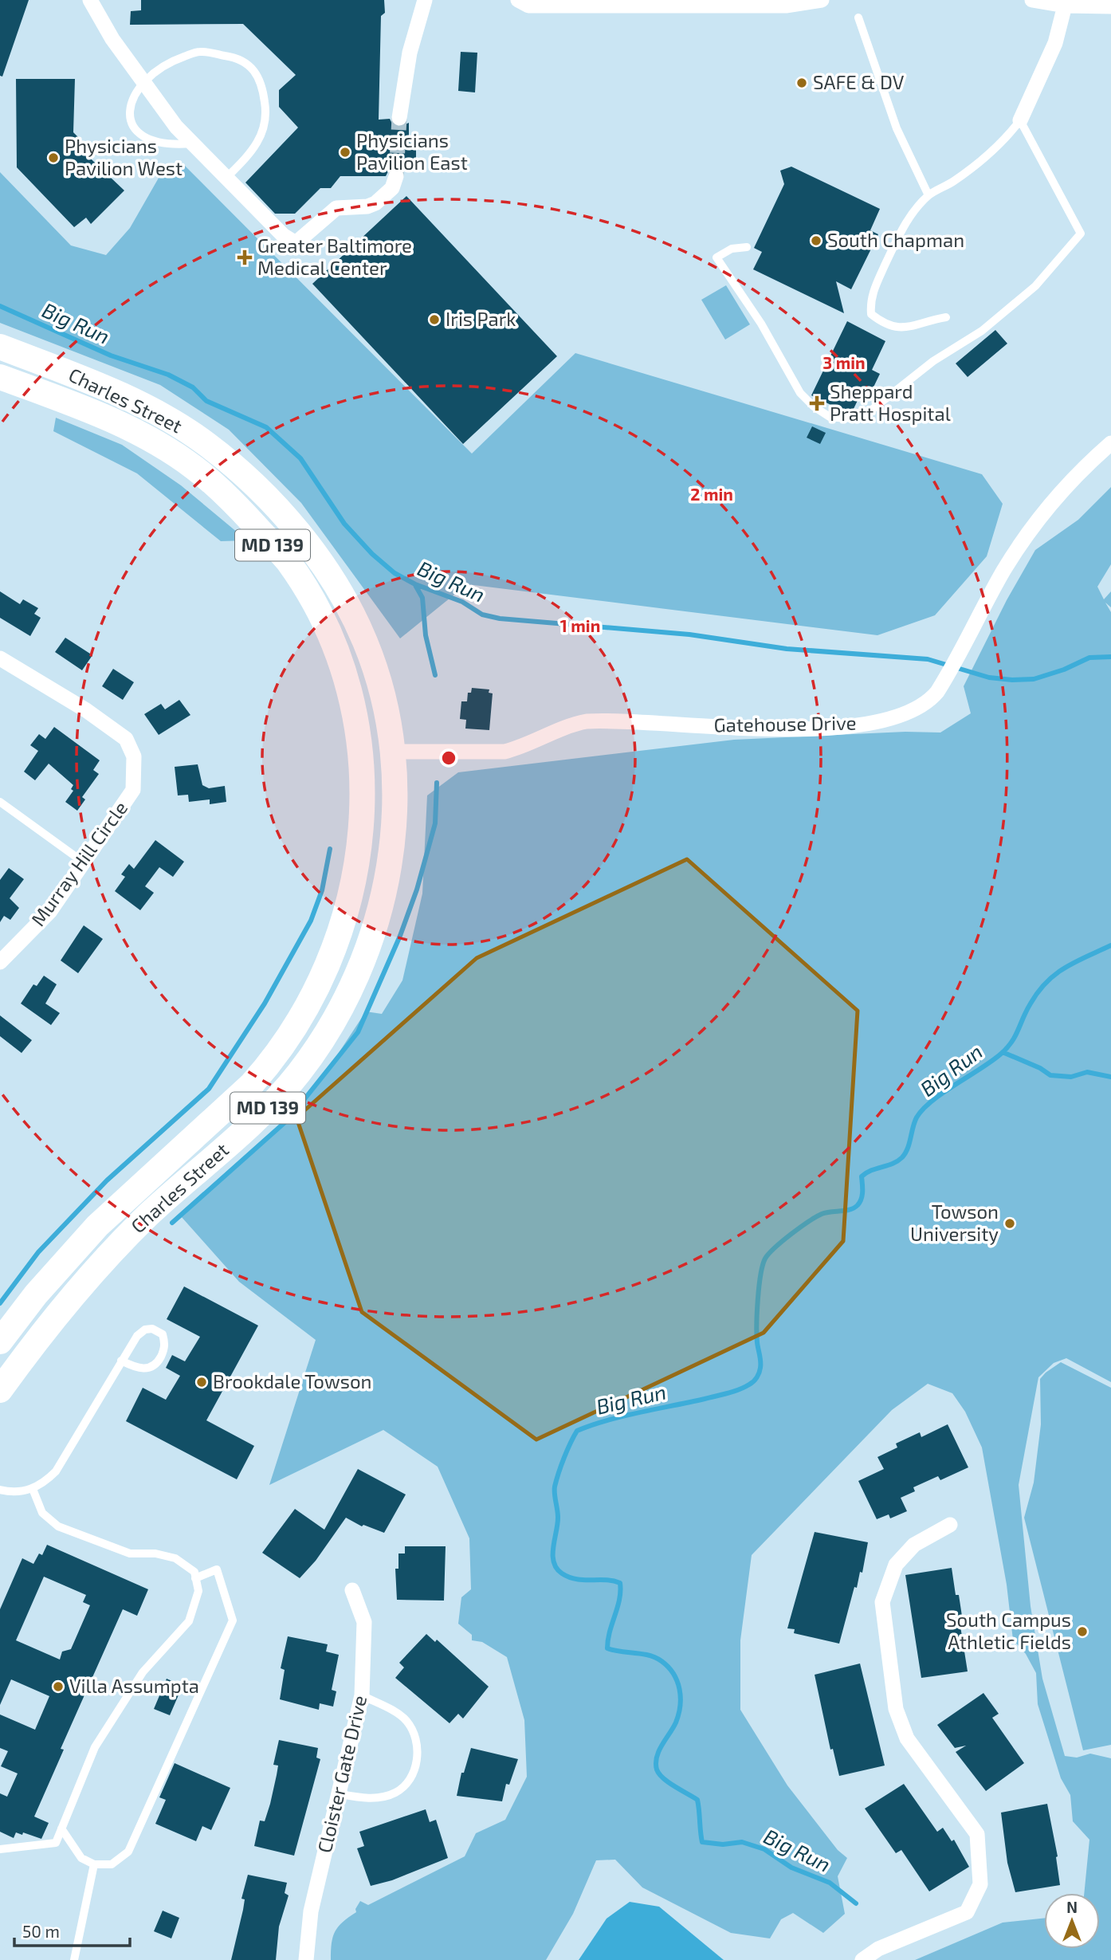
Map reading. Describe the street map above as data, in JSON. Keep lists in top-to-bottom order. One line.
{"streets":{"main road":["Charles Street","MD 139"],"street":["Gatehouse Drive","Murray Hill Circle","Cloister Gate Drive"]},"crossings":[["Charles Street","Gatehouse Drive"]],"water":["Big Run"],"places":{"other":["SAFE & DV","Physicians Pavilion East","Physicians Pavilion West","South Chapman","Iris Park","Towson University","Brookdale Towson","South Campus Athletic Fields","Villa Assumpta"],"health":["Greater Baltimore Medical Center","Sheppard Pratt Hospital"]},"scale_bar":"50 m","north":"top","rings":["3 min","2 min","1 min"]}
